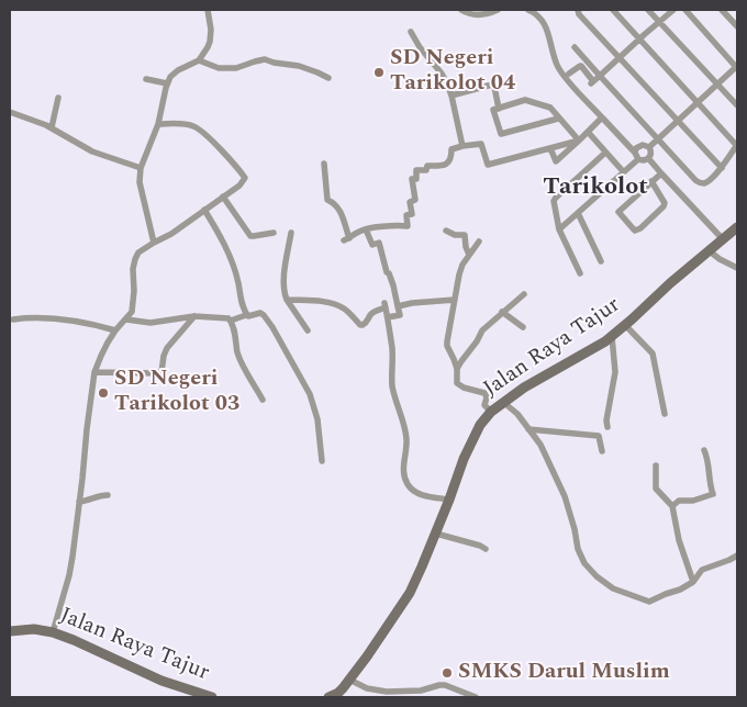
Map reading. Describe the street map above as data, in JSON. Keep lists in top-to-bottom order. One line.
{"streets":{"main road":["Jalan Raya Tajur"]},"districts":["Tarikolot"],"places":["SD Negeri Tarikolot 04","SD Negeri Tarikolot 03","SMKS Darul Muslim"]}
